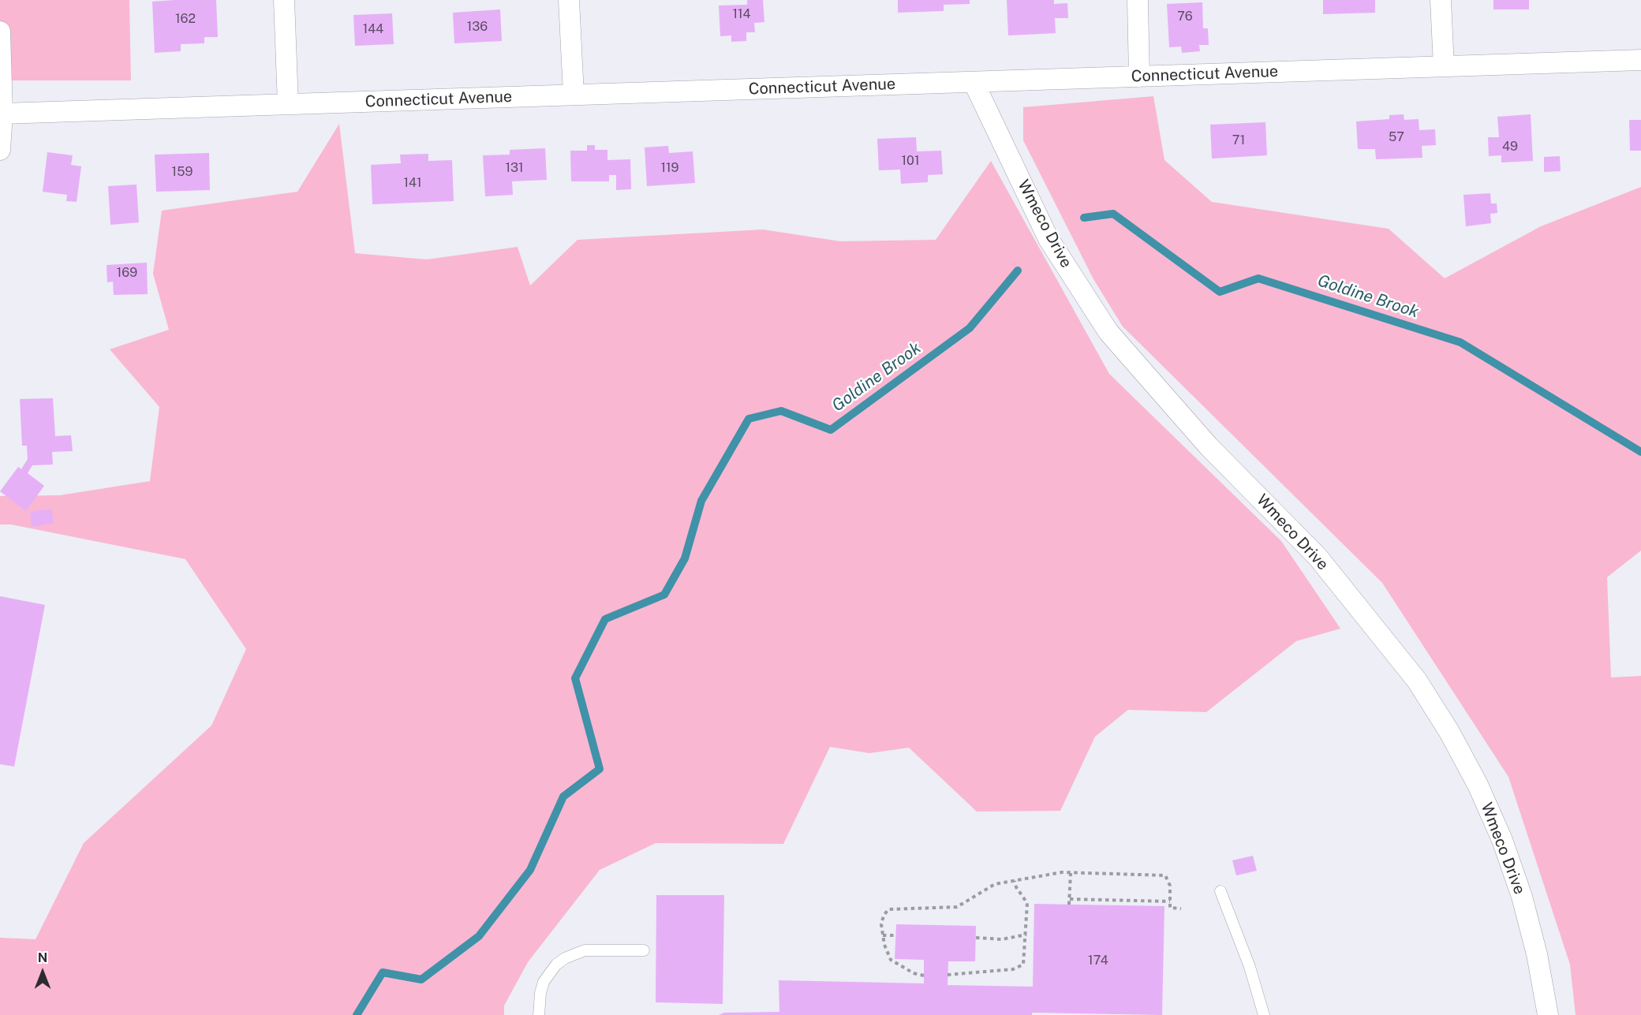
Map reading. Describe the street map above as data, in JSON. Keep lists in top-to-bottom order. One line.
{"streets":{"street":["Connecticut Avenue","Wmeco Drive"]},"crossings":[["Connecticut Avenue","Wmeco Drive"]],"water":["Goldine Brook"],"house_numbers":["114","76","162","136","144","57","71","49","101","131","119","159","141","169","174"],"north":"top"}
